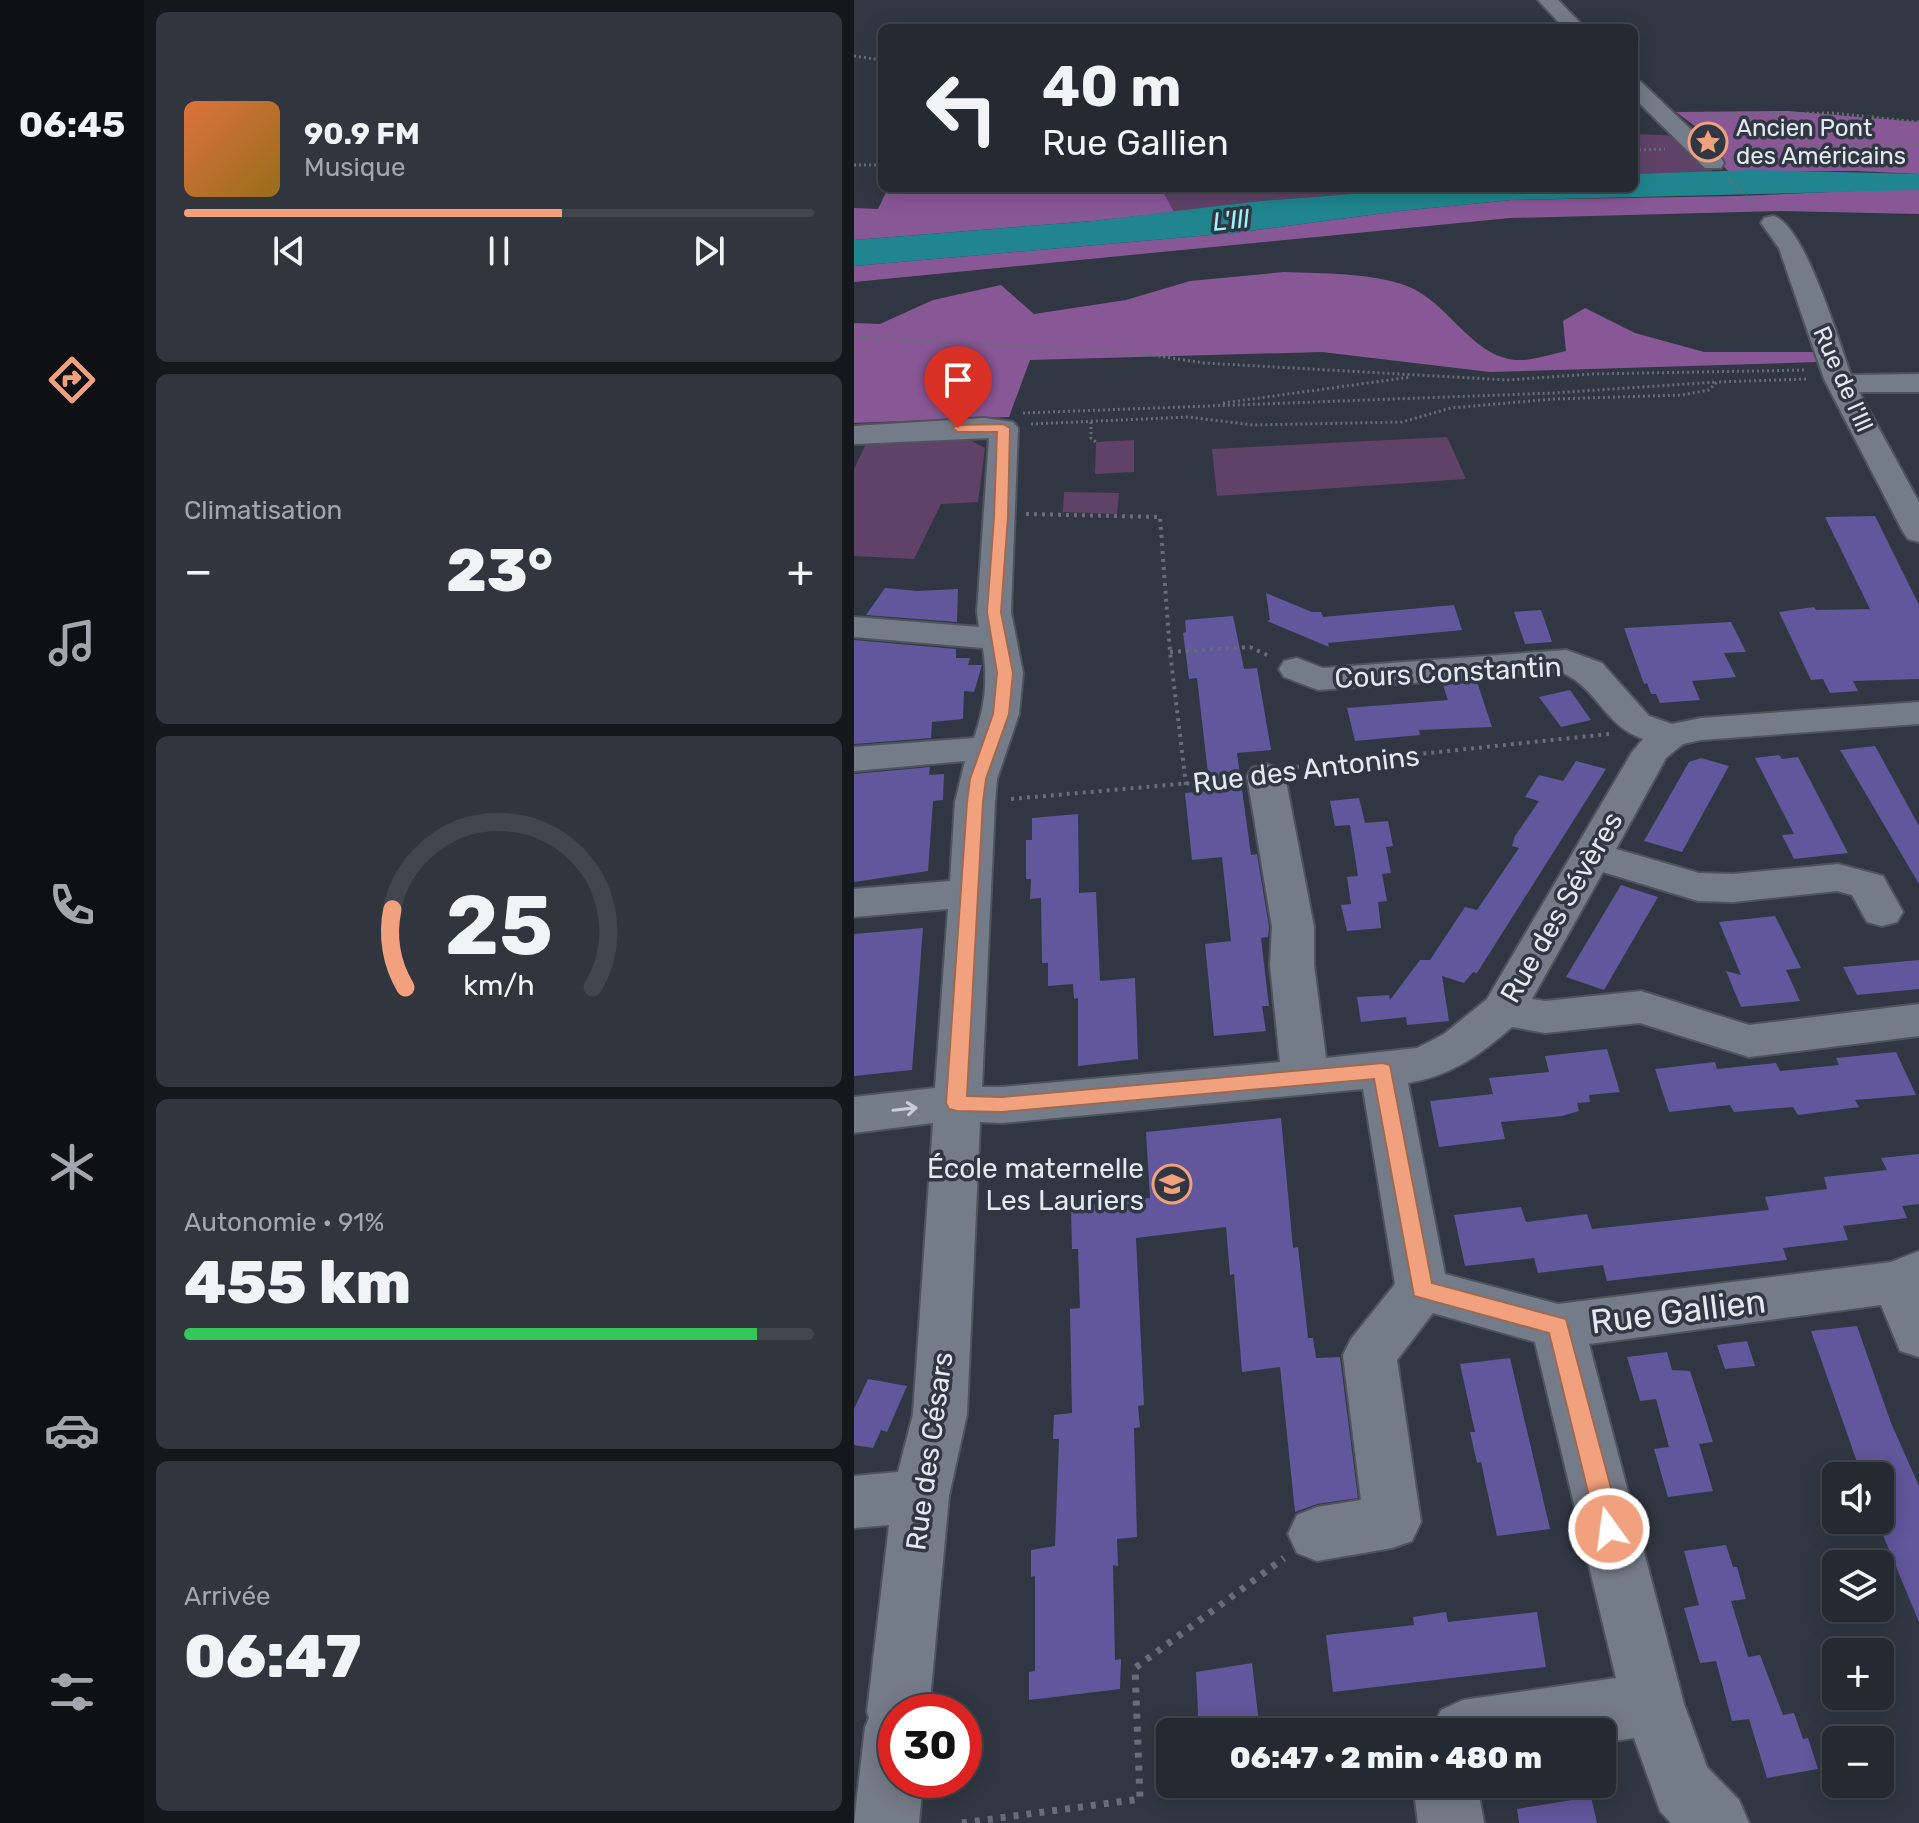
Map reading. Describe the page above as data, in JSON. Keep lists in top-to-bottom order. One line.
{"streets":{"street":["Rue de l'Ill","Cours Constantin","Rue des Sévères","Rue Gallien","Rue des Césars"],"path":["Rue des Antonins"]},"crossings":[["Cours Constantin","Rue des Antonins"],["Cours Constantin","Rue des Sévères"],["Rue des Antonins","Rue des Sévères"],["Rue des Antonins","Rue des Césars"],["Rue des Sévères","Rue des Césars"]],"water":["L'Ill"],"places":{"place":["Ancien Pont des Américains"],"school or university":["École maternelle Les Lauriers"]},"page":{"tabs":"06:45","turn":["40 m","Rue Gallien"],"song":["90.9 FM","Musique"],"tile":["Climatisation",["Autonomie · 91%","455 km"],["Arrivée","06:47"]],"heat":["−","23°","+"],"map_buttons":["+","−"],"limit":"30","trip":"06:47 · 2 min · 480 m","gauge":["25","km/h"]}}
